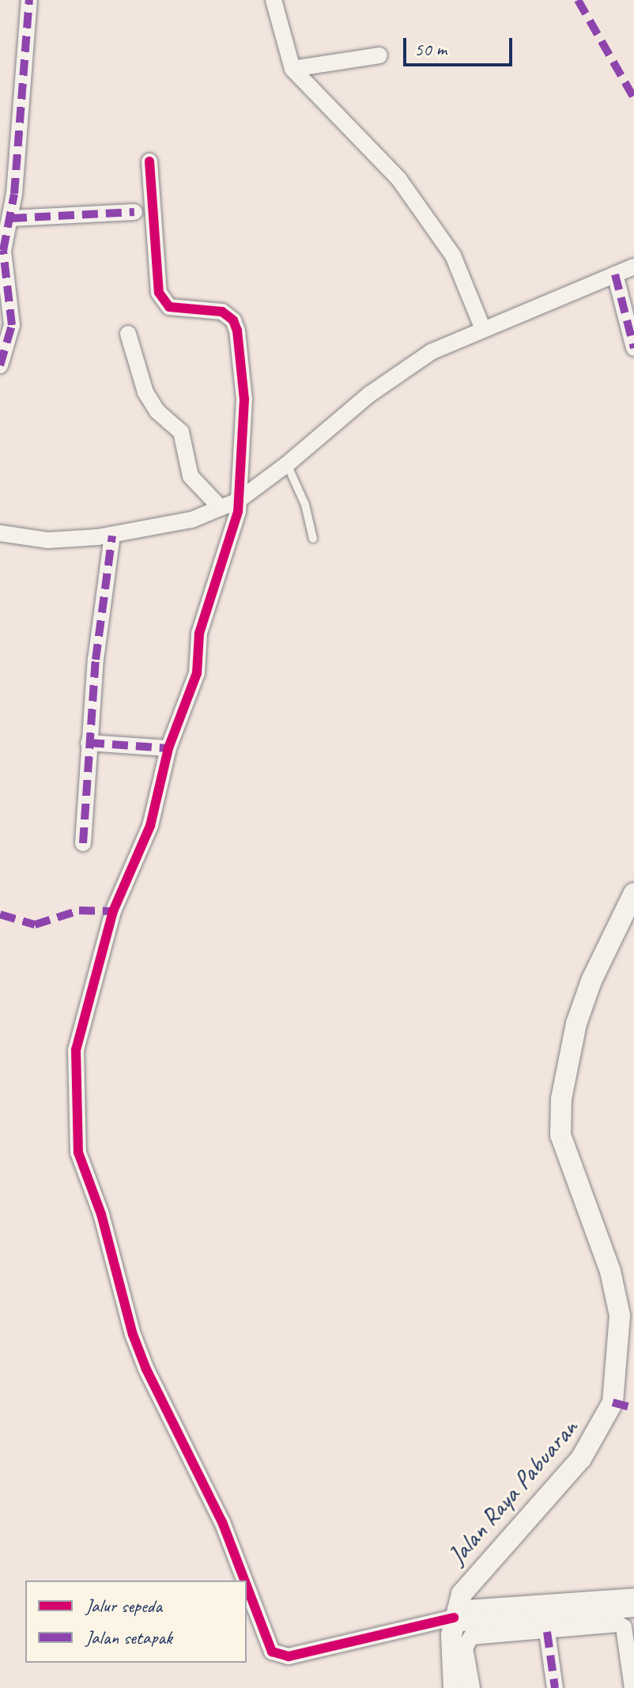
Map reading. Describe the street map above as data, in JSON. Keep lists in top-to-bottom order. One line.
{"streets":{"street":["Jalan Raya Pabuaran"]},"legend":["Jalur sepeda","Jalan setapak"],"scale_bar":"50 m"}
